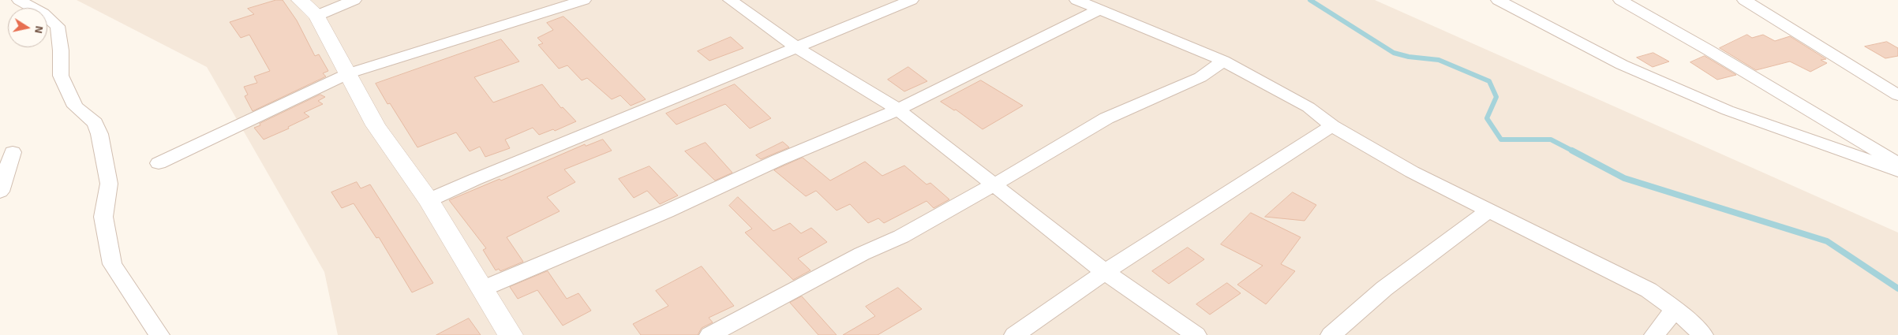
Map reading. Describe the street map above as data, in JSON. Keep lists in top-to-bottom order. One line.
{"north":"right"}
